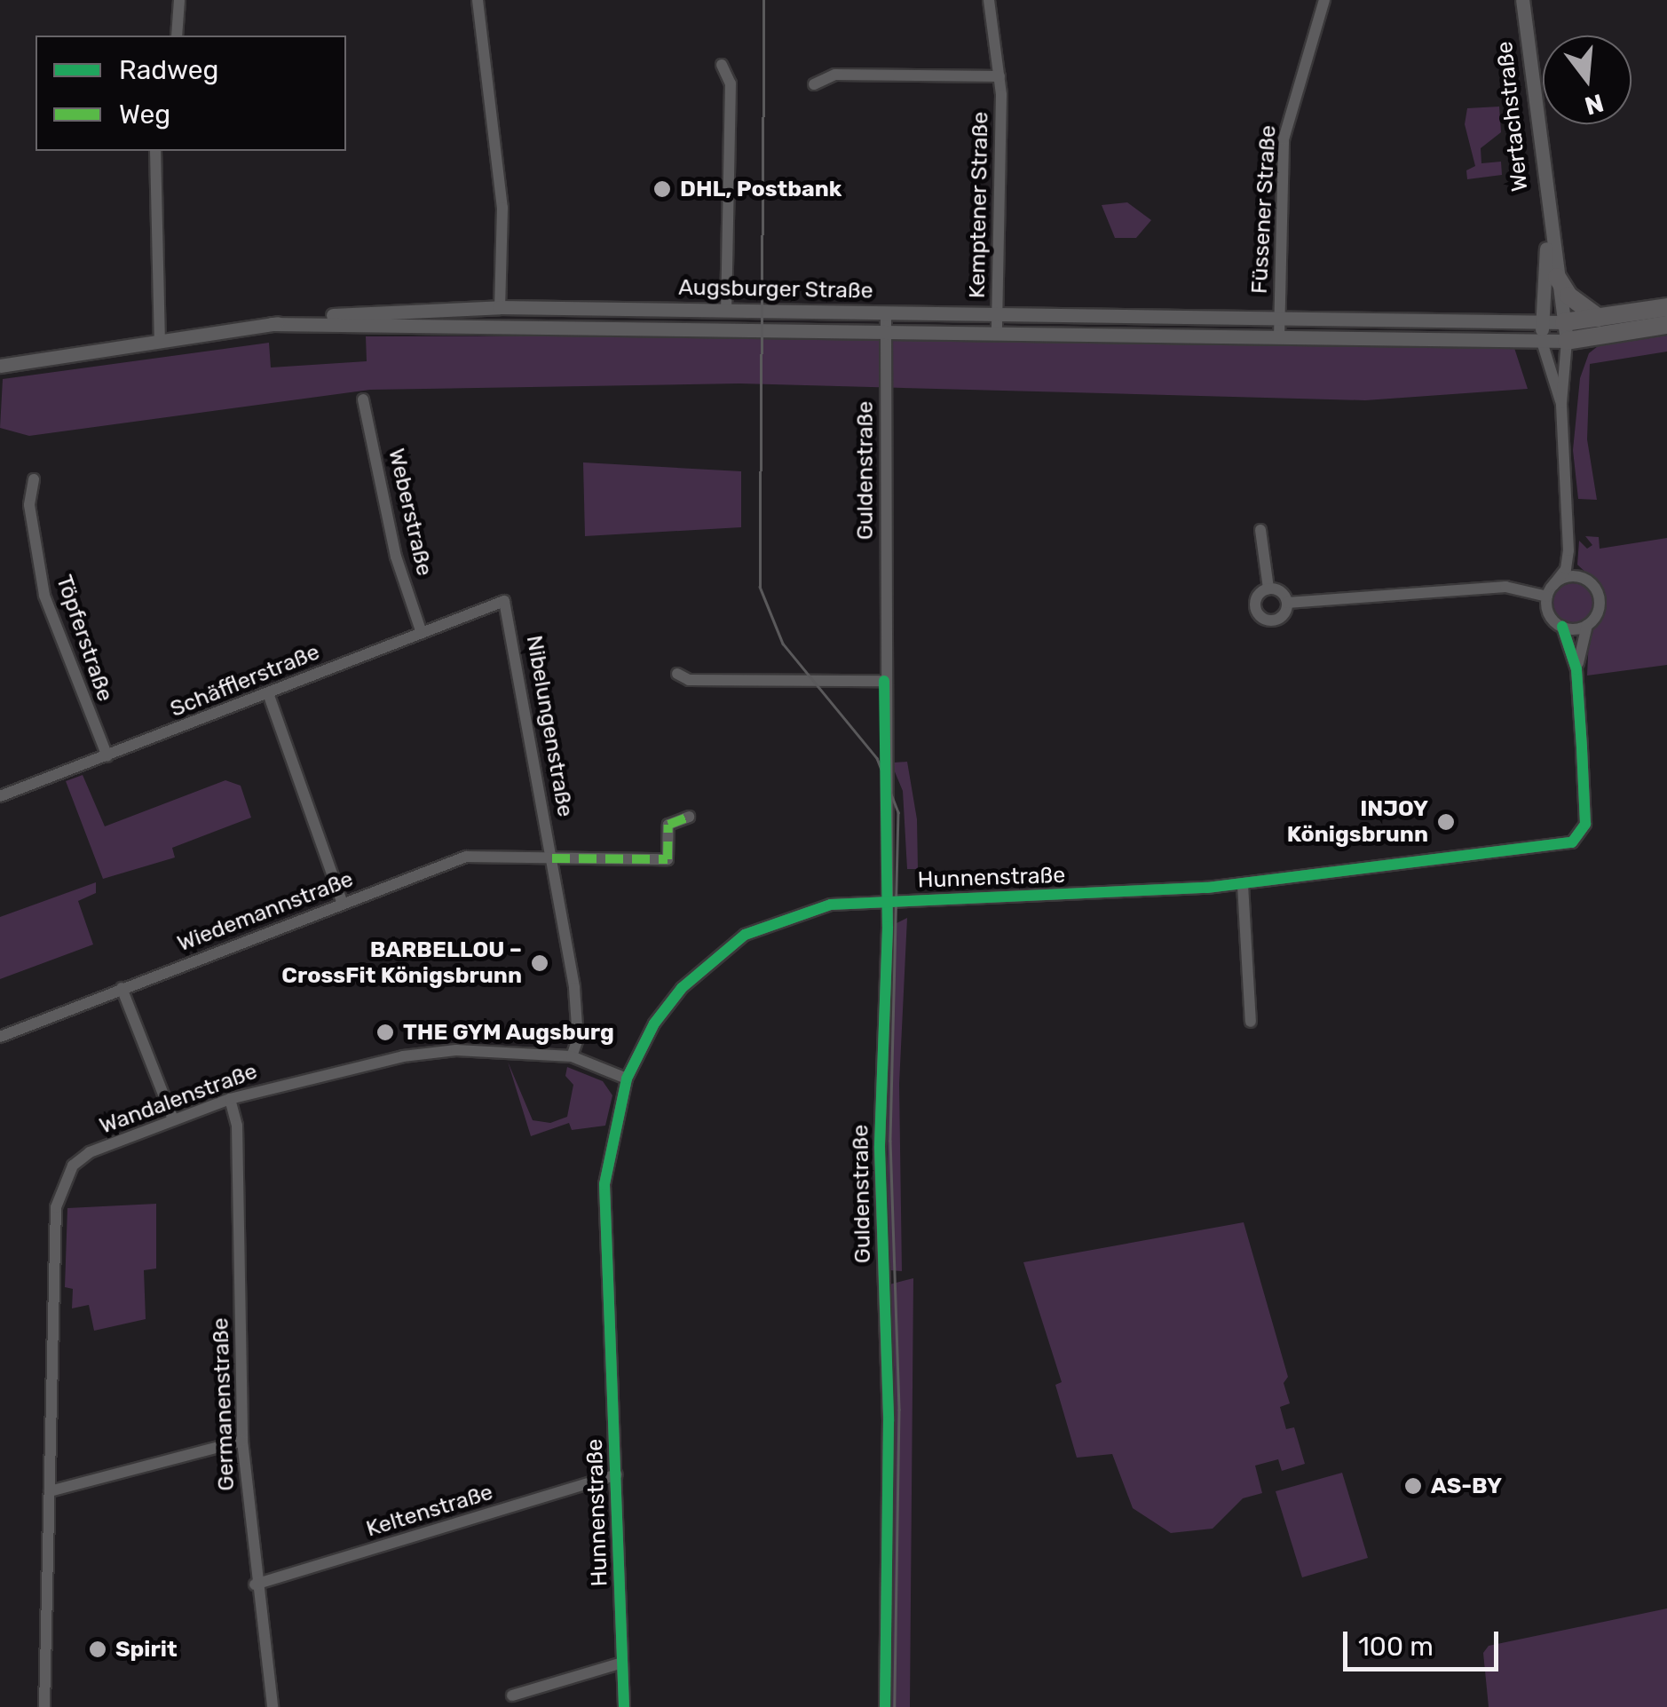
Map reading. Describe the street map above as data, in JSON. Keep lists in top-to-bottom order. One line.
{"streets":{"street":["Wertachstraße","Kemptener Straße","Füssener Straße","Augsburger Straße","Guldenstraße","Weberstraße","Töpferstraße","Schäfflerstraße","Nibelungenstraße","Hunnenstraße","Wiedemannstraße","Wandalenstraße","Germanenstraße","Keltenstraße"]},"crossings":[["Wertachstraße","Augsburger Straße"],["Wertachstraße","Hunnenstraße"],["Kemptener Straße","Augsburger Straße"],["Füssener Straße","Augsburger Straße"],["Augsburger Straße","Guldenstraße"],["Augsburger Straße","Hunnenstraße"],["Guldenstraße","Hunnenstraße"],["Weberstraße","Schäfflerstraße"],["Töpferstraße","Schäfflerstraße"],["Schäfflerstraße","Nibelungenstraße"],["Nibelungenstraße","Wiedemannstraße"],["Nibelungenstraße","Wandalenstraße"],["Hunnenstraße","Wandalenstraße"],["Hunnenstraße","Keltenstraße"],["Wandalenstraße","Germanenstraße"],["Germanenstraße","Keltenstraße"]],"places":["DHL, Postbank","INJOY Königsbrunn","BARBELLOU – CrossFit Königsbrunn","THE GYM Augsburg","AS-BY","Spirit"],"legend":["Radweg","Weg"],"scale_bar":"100 m","north":"bottom"}
